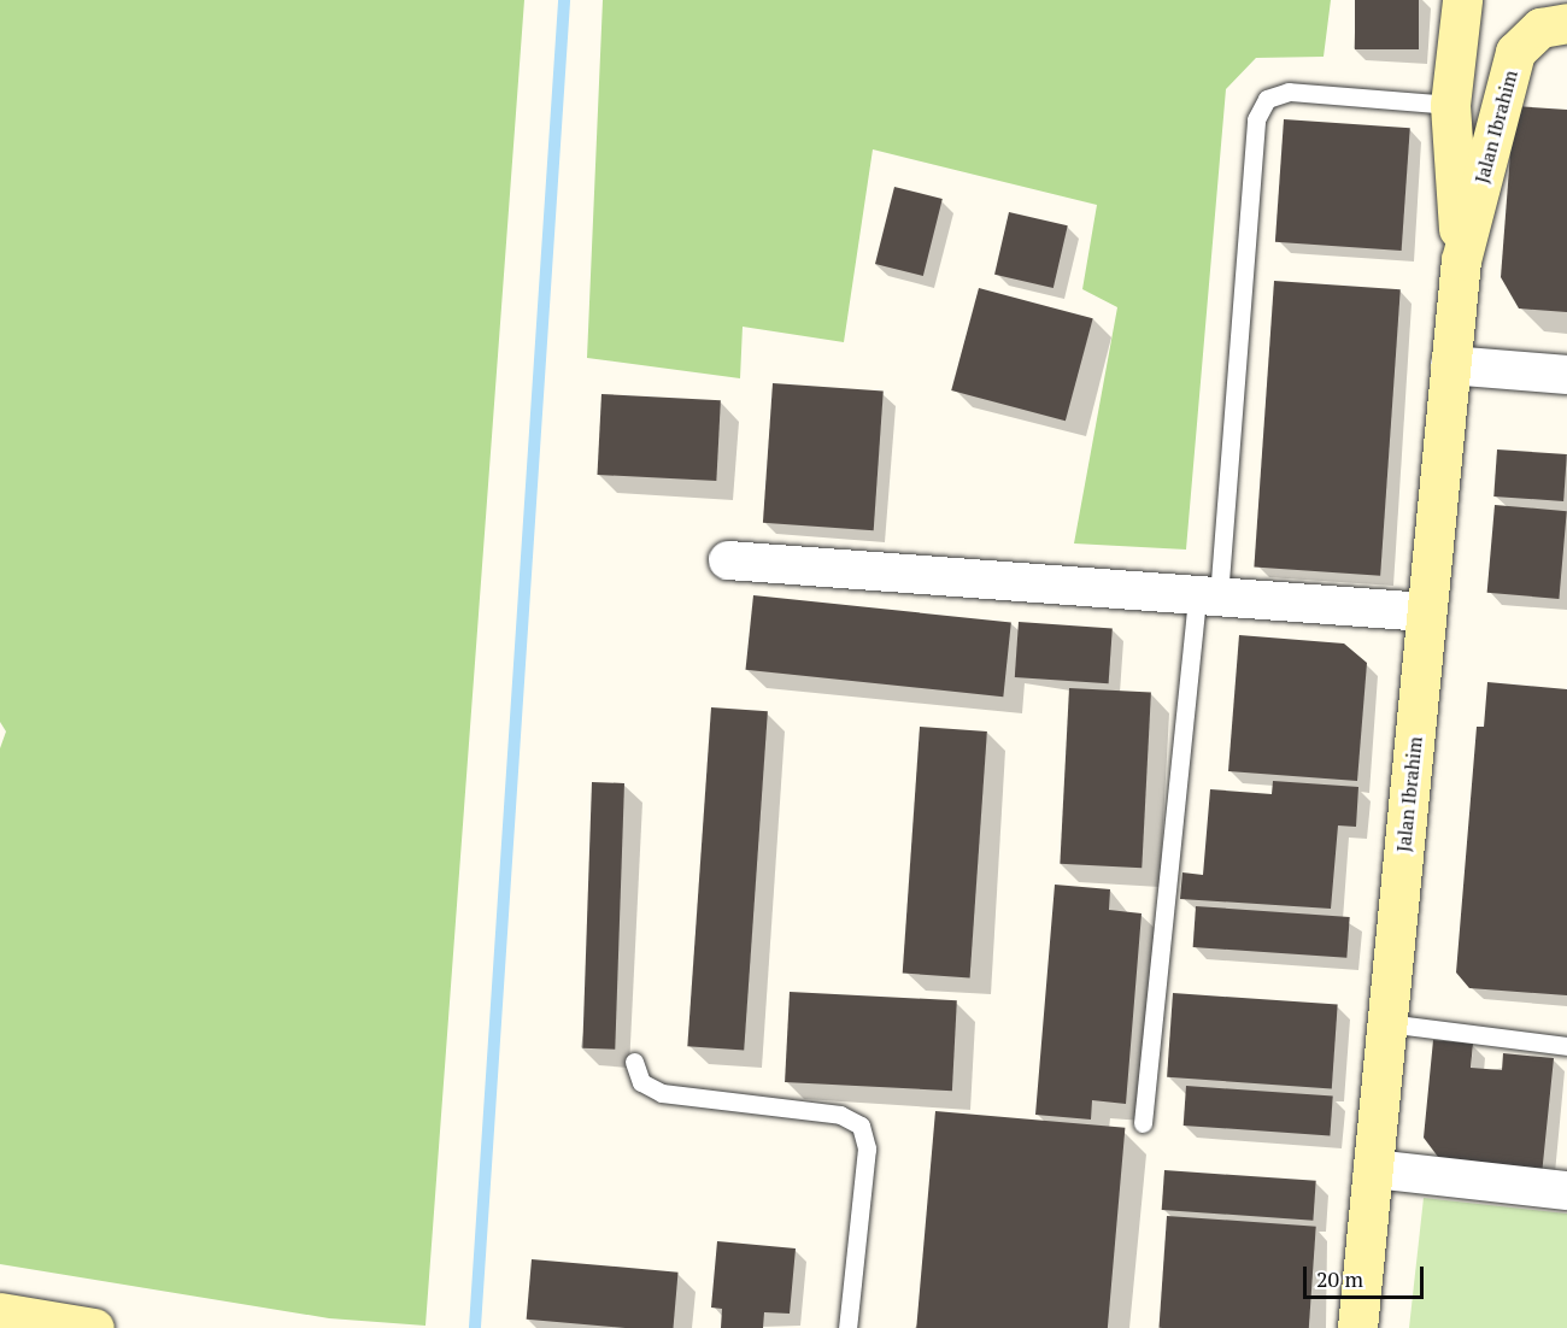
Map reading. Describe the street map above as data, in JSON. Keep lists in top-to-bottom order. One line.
{"streets":{"street":["Jalan Ibrahim"]},"scale_bar":"20 m"}
